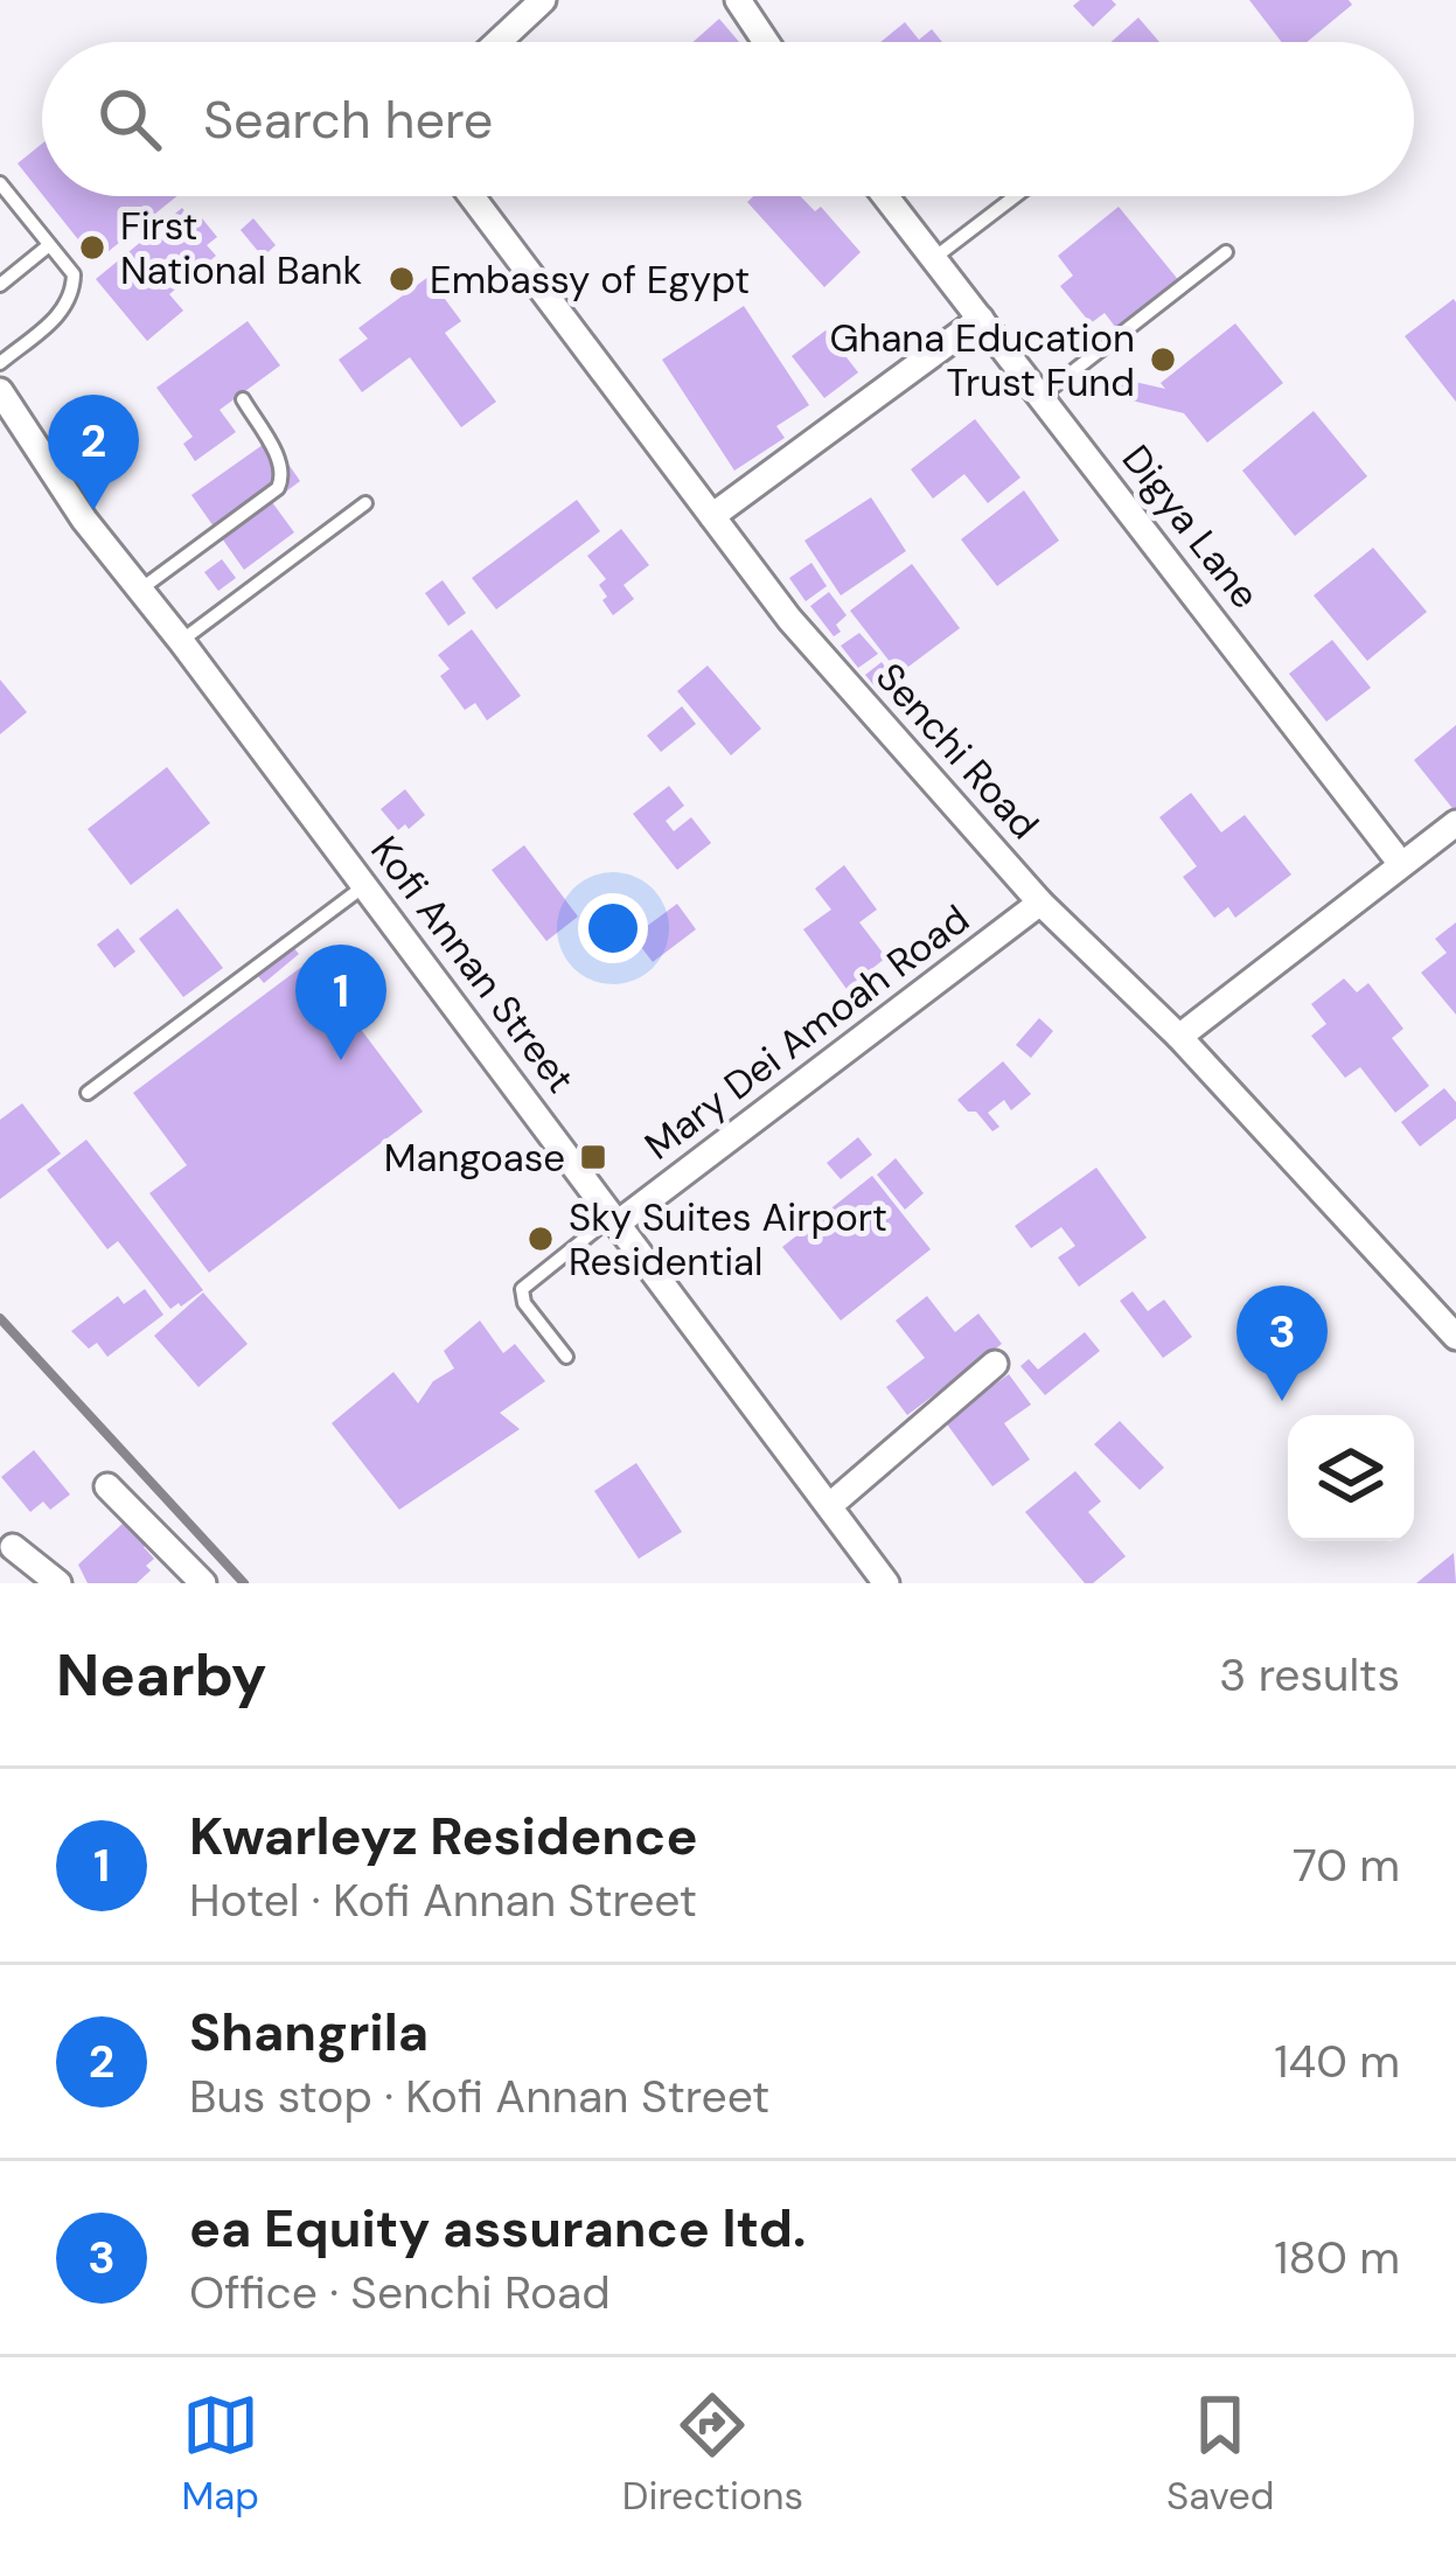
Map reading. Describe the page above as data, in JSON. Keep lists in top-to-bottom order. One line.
{"streets":{"street":["Digya Lane","Senchi Road","Kofi Annan Street","Mary Dei Amoah Road"]},"crossings":[["Senchi Road","Mary Dei Amoah Road"],["Kofi Annan Street","Mary Dei Amoah Road"]],"places":{"other":["First National Bank","Embassy of Egypt","Ghana Education Trust Fund","Sky Suites Airport Residential"],"transit":["Mangoase"]},"page":{"search":"Search here","pins":["2","1","3"],"heading":["Nearby","3 results"],"list":[{"mark":"1","name":"Kwarleyz Residence","note":"Hotel · Kofi Annan Street","value":"70 m"},{"mark":"2","name":"Shangrila","note":"Bus stop · Kofi Annan Street","value":"140 m"},{"mark":"3","name":"ea Equity assurance ltd.","note":"Office · Senchi Road","value":"180 m"}],"nav":["Map","Directions","Saved"]}}
